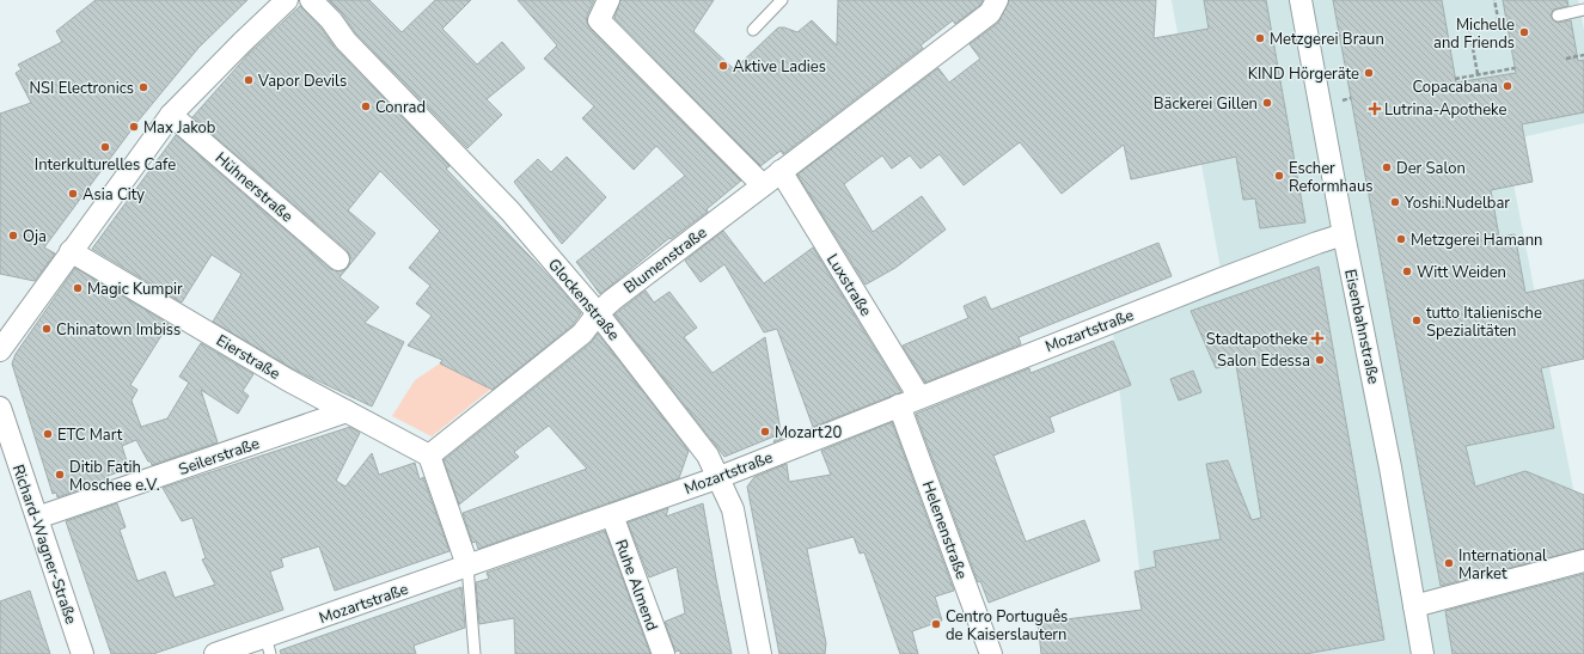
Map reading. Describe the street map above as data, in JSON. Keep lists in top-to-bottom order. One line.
{"streets":{"street":["Hühnerstraße","Blumenstraße","Luxstraße","Glockenstraße","Eisenbahnstraße","Mozartstraße","Eierstraße","Seilerstraße","Helenenstraße","Richard-Wagner-Straße","Ruhe Almend"]},"crossings":[["Blumenstraße","Luxstraße"],["Blumenstraße","Glockenstraße"],["Blumenstraße","Eierstraße"],["Luxstraße","Mozartstraße"],["Glockenstraße","Mozartstraße"],["Eisenbahnstraße","Mozartstraße"],["Mozartstraße","Helenenstraße"],["Mozartstraße","Ruhe Almend"],["Eierstraße","Seilerstraße"],["Seilerstraße","Richard-Wagner-Straße"]],"places":{"other":["Michelle and Friends","Metzgerei Braun","Aktive Ladies","KIND Hörgeräte","Vapor Devils","Copacabana","NSI Electronics","Bäckerei Gillen","Conrad","Max Jakob","Interkulturelles Cafe","Der Salon","Escher Reformhaus","Asia City","Yoshi.Nudelbar","Oja","Metzgerei Hamann","Witt Weiden","Magic Kumpir","tutto Italienische Spezialitäten","Chinatown Imbiss","Salon Edessa","Mozart20","ETC Mart","Ditib Fatih Moschee e.V.","International Market","Centro Português de Kaiserslautern"],"health":["Lutrina-Apotheke","Stadtapotheke"]}}
